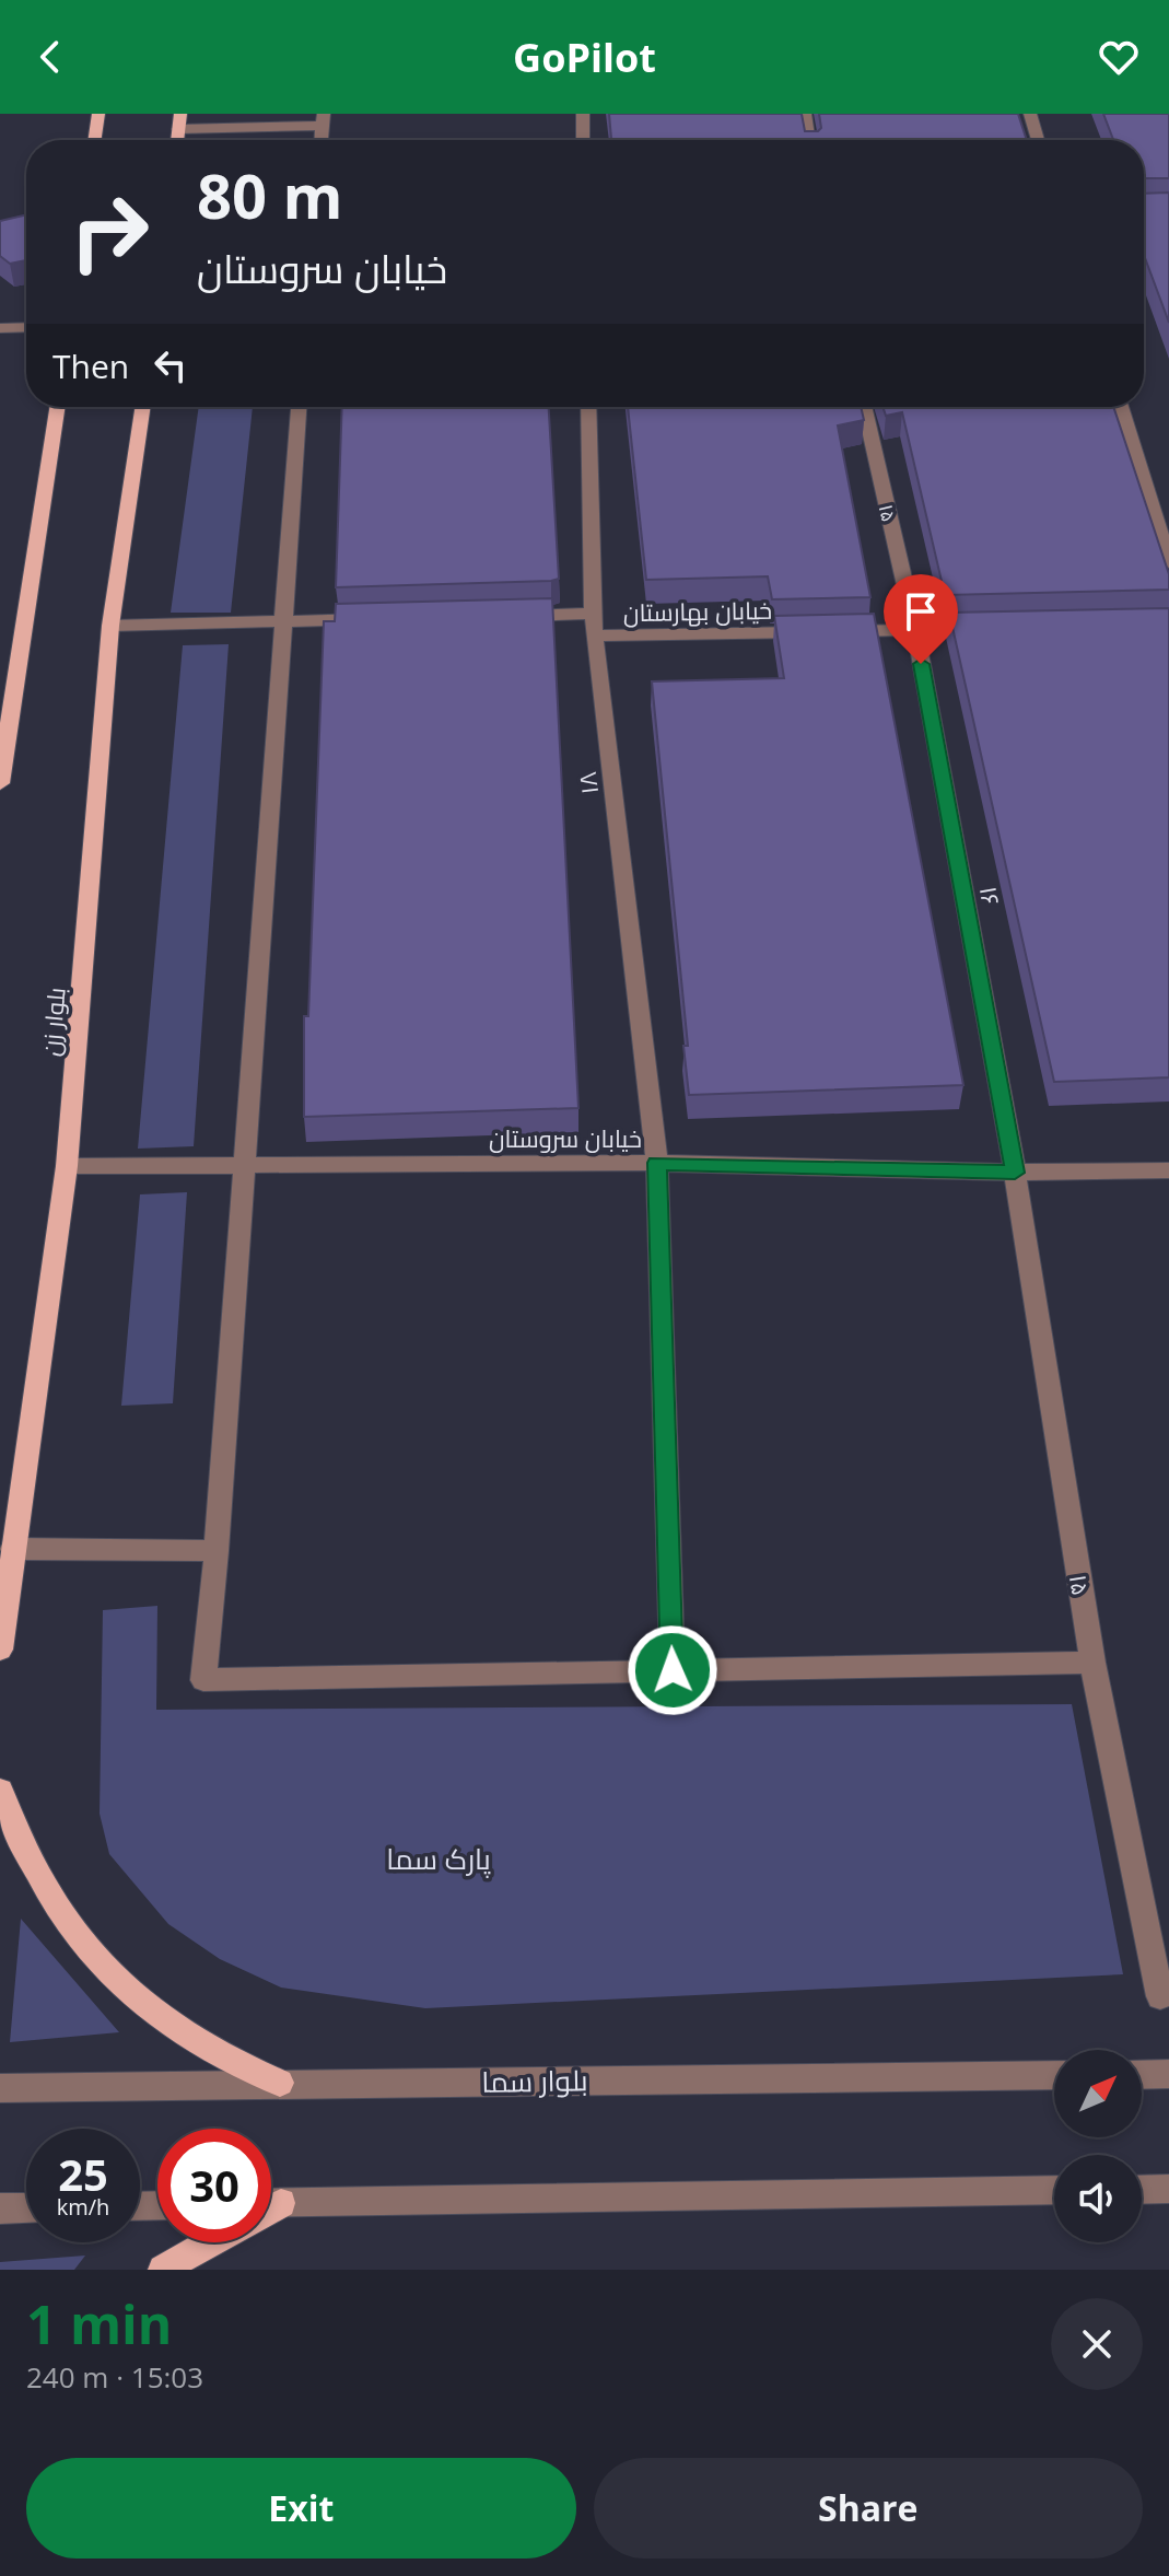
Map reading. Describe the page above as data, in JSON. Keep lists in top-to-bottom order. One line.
{"streets":{"main road":["بلوار زن"],"street":["۱۵","خیابان بهارستان","۱۸","۱۶","خیابان سروستان","بلوار سما"]},"crossings":[["۱۵","خیابان بهارستان"],["۱۵","۱۶"],["۱۵","خیابان سروستان"],["خیابان بهارستان","۱۸"],["خیابان بهارستان","۱۶"],["۱۸","خیابان سروستان"],["۱۶","خیابان سروستان"],["بلوار زن","خیابان سروستان"]],"parks":["پارک سما"],"north":"top right","page":{"header":"GoPilot","turn":["80 m","خیابان سروستان"],"then":"Then","speed":"25 km/h","limit":"30","heading":["1 min","240 m · 15:03"],"buttons":["Exit","Share"]}}
